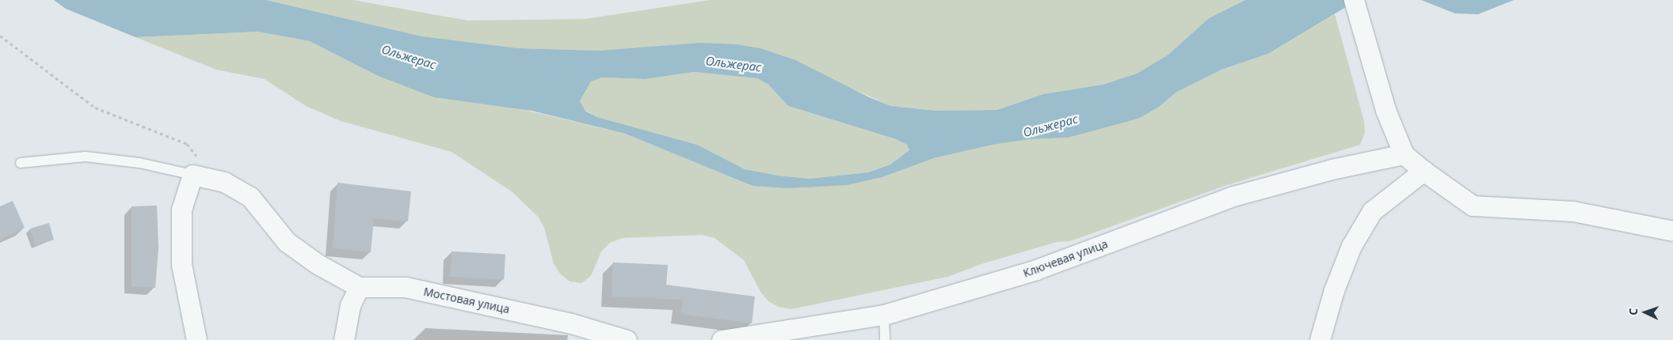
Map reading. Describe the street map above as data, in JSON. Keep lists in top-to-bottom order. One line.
{"streets":{"street":["Ключевая улица","Мостовая улица"]},"water":["Ольжерас"],"north":"left"}
